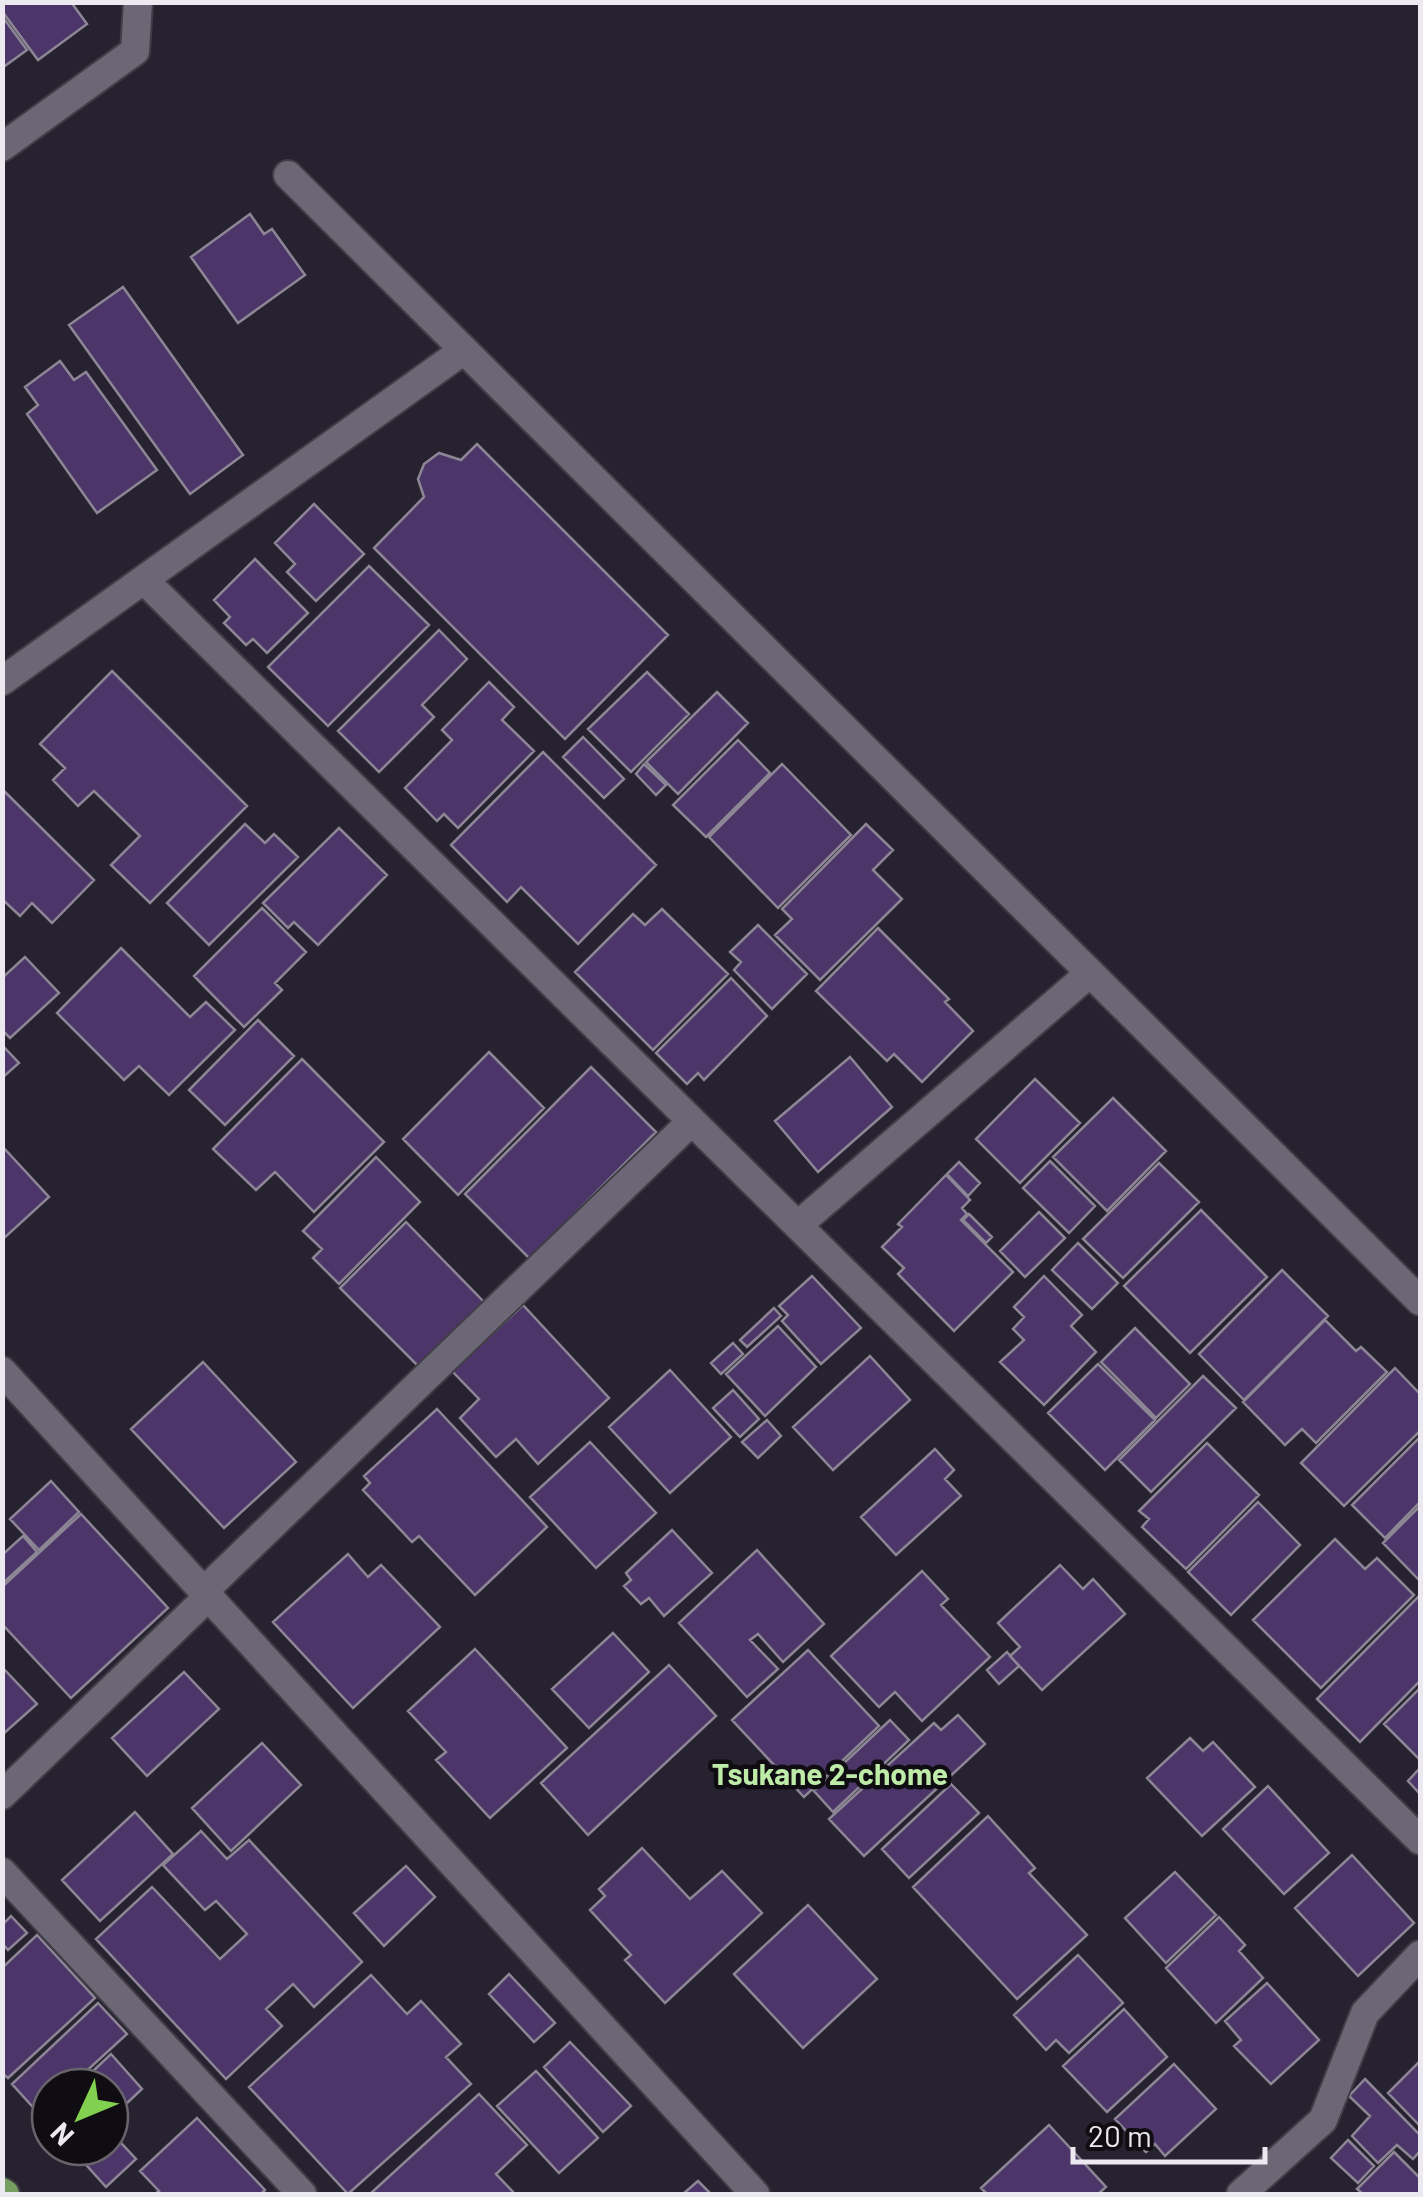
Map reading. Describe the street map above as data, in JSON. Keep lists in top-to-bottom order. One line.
{"districts":["Tsukane 2-chome"],"scale_bar":"20 m","north":"bottom left"}
